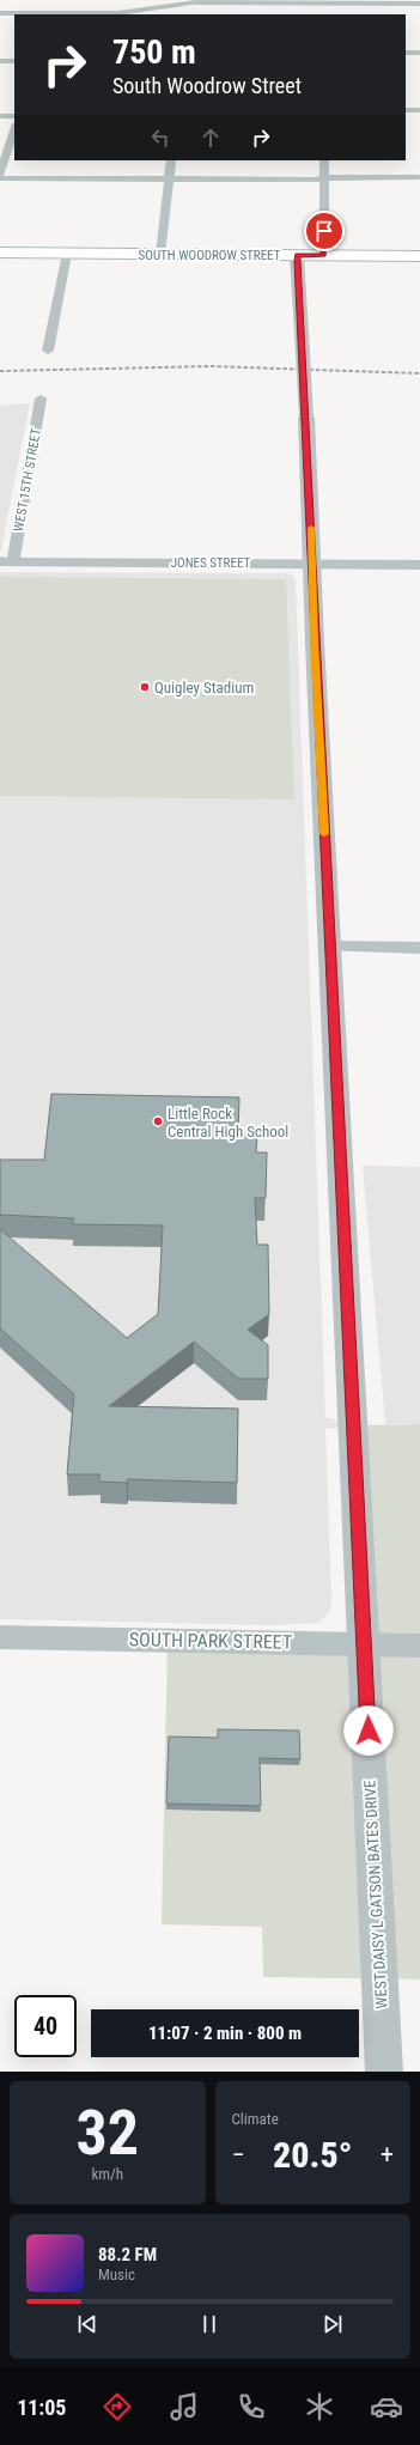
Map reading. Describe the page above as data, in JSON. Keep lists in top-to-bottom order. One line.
{"streets":{"main road":["SOUTH WOODROW STREET"],"street":["WEST 15TH STREET","JONES STREET","SOUTH PARK STREET","WEST DAISY L GATSON BATES DRIVE"]},"crossings":[["SOUTH WOODROW STREET","WEST DAISY L GATSON BATES DRIVE"],["WEST 15TH STREET","JONES STREET"],["JONES STREET","WEST DAISY L GATSON BATES DRIVE"],["SOUTH PARK STREET","WEST DAISY L GATSON BATES DRIVE"]],"places":["Quigley Stadium","Little Rock Central High School"],"page":{"turn":["750 m","South Woodrow Street"],"limit":"40","trip":"11:07 · 2 min · 800 m","tile":[["32","km/h"],"Climate"],"heat":["−","20.5°","+"],"song":["88.2 FM","Music"],"tabs":"11:05"}}
